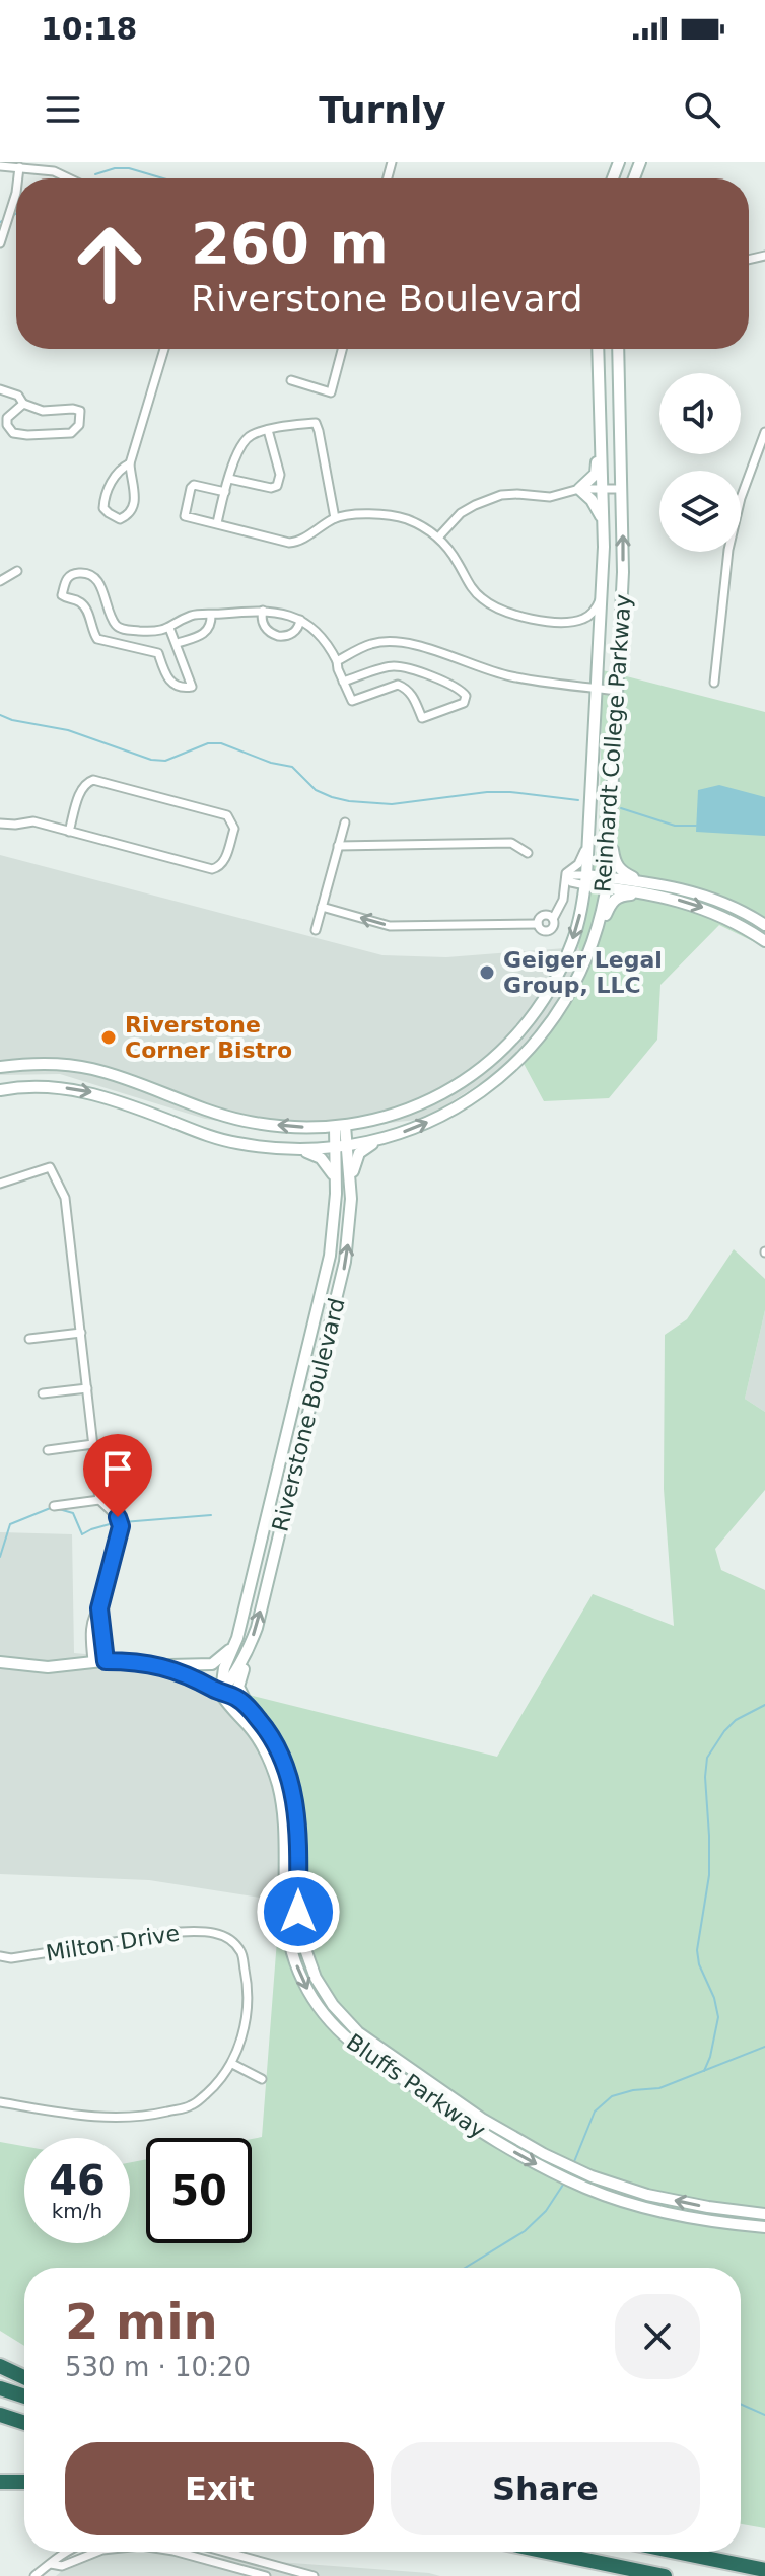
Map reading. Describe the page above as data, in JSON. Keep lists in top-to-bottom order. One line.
{"streets":{"street":["Reinhardt College Parkway","Riverstone Boulevard","Milton Drive","Bluffs Parkway"]},"crossings":[["Reinhardt College Parkway","Riverstone Boulevard"],["Riverstone Boulevard","Bluffs Parkway"]],"places":["Geiger Legal Group, LLC","Riverstone Corner Bistro"],"page":{"status":"10:18","header":"Turnly","turn":["260 m","Riverstone Boulevard"],"speed":"46 km/h","limit":"50","heading":["2 min","530 m · 10:20"],"buttons":["Exit","Share"]}}
